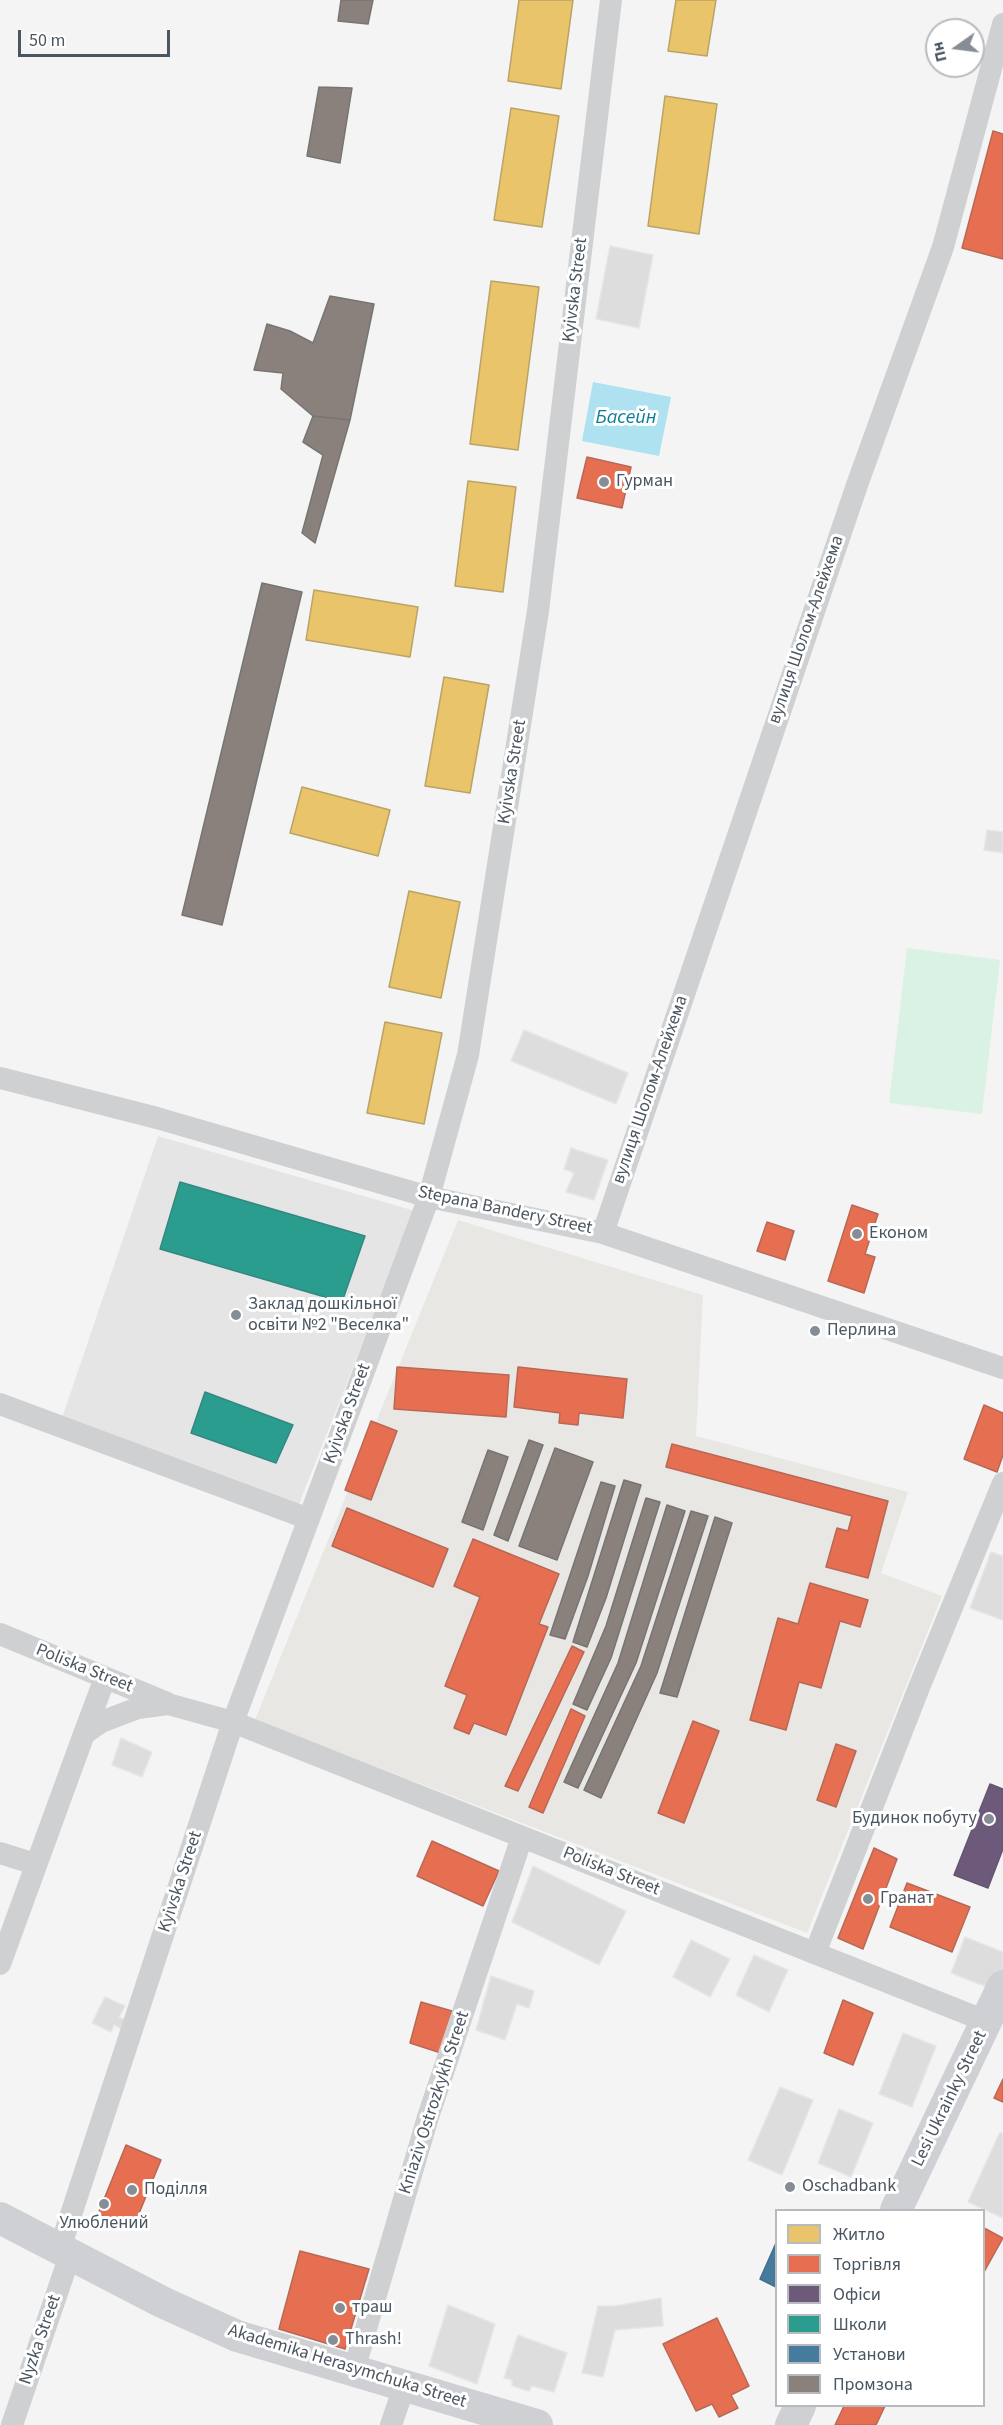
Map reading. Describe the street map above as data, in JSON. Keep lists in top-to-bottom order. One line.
{"streets":{"main road":["Lesi Ukrainky Street","Akademika Herasymchuka Street"],"street":["Kyivska Street","вулиця Шолом-Алейхема","Stepana Bandery Street","Poliska Street","Kniaziv Ostrozkykh Street","Nyzka Street"]},"crossings":[["Kyivska Street","Stepana Bandery Street"],["Kyivska Street","Poliska Street"],["Kyivska Street","Nyzka Street"],["Kyivska Street","Akademika Herasymchuka Street"],["вулиця Шолом-Алейхема","Stepana Bandery Street"],["Poliska Street","Lesi Ukrainky Street"],["Poliska Street","Kniaziv Ostrozkykh Street"],["Kniaziv Ostrozkykh Street","Akademika Herasymchuka Street"],["Nyzka Street","Akademika Herasymchuka Street"]],"water":["Басейн"],"places":["Гурман","Економ","Заклад дошкільної освіти №2 \"Веселка\"","Перлина","Будинок побуту","Гранат","Oschadbank","Поділля","Улюблений","траш","Thrash!"],"legend":["Житло","Торгівля","Офіси","Школи","Установи","Промзона"],"scale_bar":"50 m","north":"left"}
